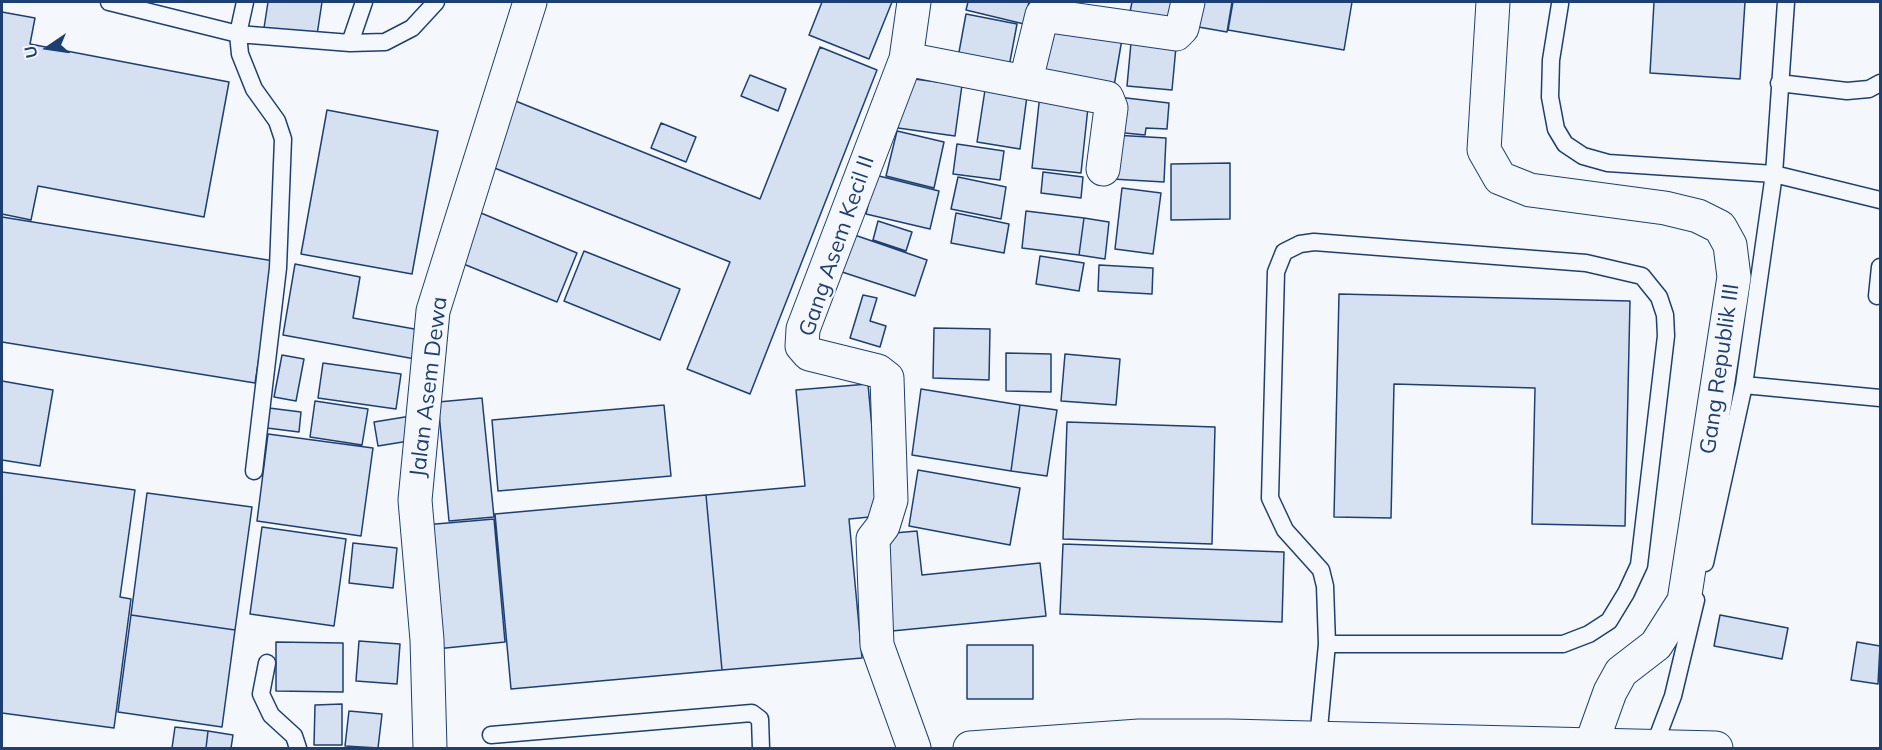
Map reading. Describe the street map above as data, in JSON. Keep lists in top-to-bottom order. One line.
{"streets":{"street":["Gang Asem Kecil II","Gang Republik III","Jalan Asem Dewa"]},"north":"left"}
